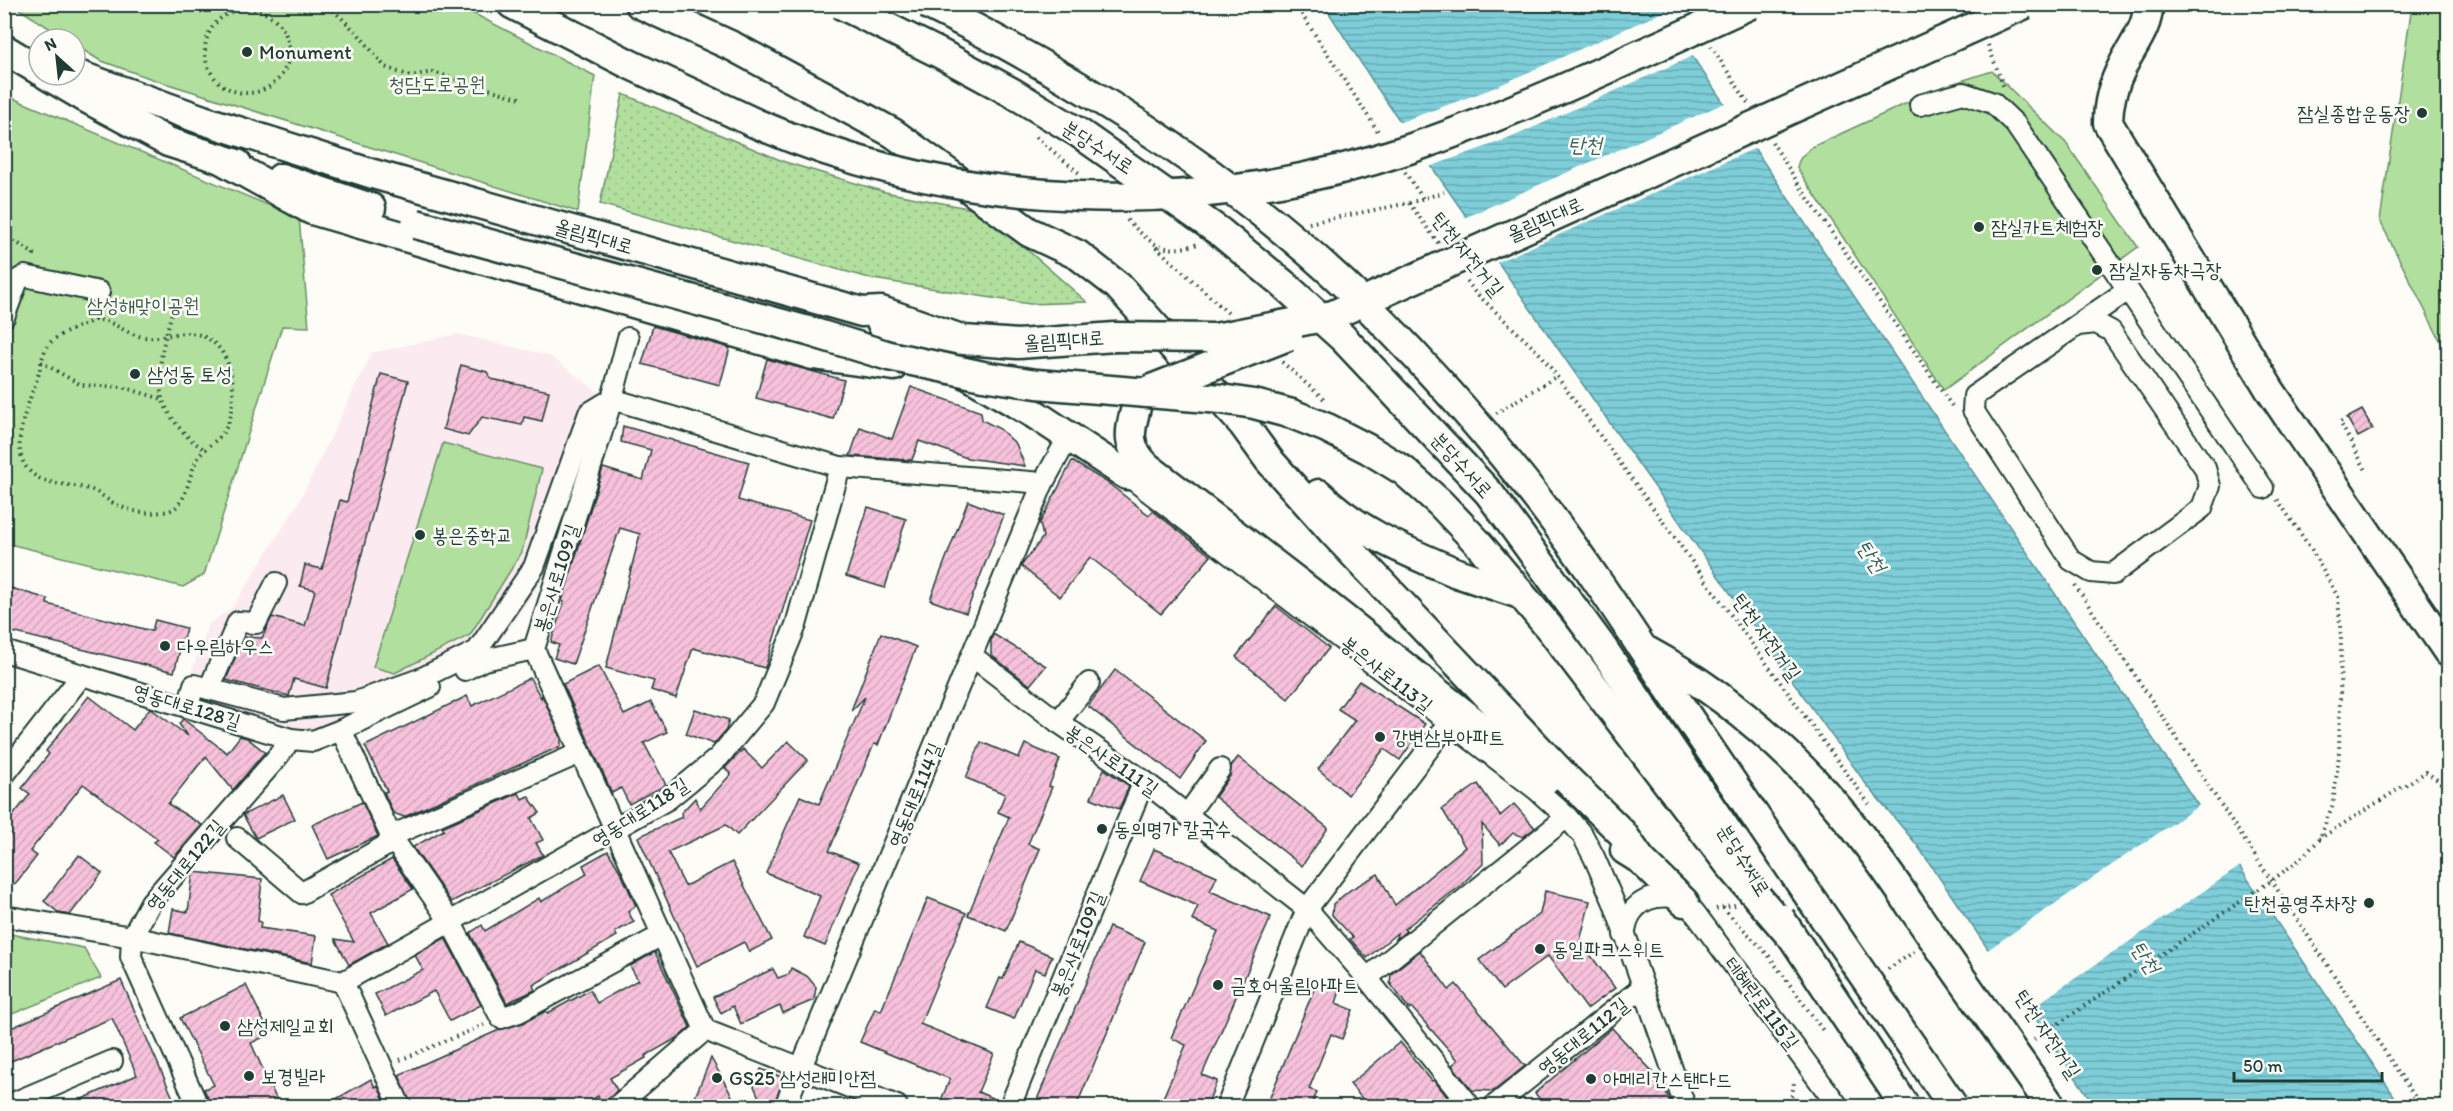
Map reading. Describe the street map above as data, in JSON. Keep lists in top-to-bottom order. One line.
{"streets":{"highway":["분당수서로","올림픽대로"],"street":["봉은사로109길","봉은사로113길","영동대로128길","봉은사로111길","영동대로114길","영동대로118길","영동대로122길","테헤란로115길","영동대로112길"],"path":["탄천 자전거길"]},"crossings":[["봉은사로109길","영동대로128길"],["봉은사로109길","봉은사로111길"],["봉은사로109길","영동대로118길"],["봉은사로113길","영동대로112길"],["영동대로128길","영동대로122길"],["봉은사로111길","영동대로114길"]],"water":["탄천"],"parks":["청담도로공원","삼성해맞이공원"],"places":["Monument","잠실종합운동장","잠실카트체험장","잠실자동차극장","삼성동 토성","봉은중학교","다우림하우스","강변삼부아파트","동의명가 칼국수","탄천공영주차장","동일파크스위트","금호어울림아파트","삼성제일교회","보경빌라","GS25 삼성래미안점","아메리칸스탠다드"],"scale_bar":"50 m","north":"top left"}
